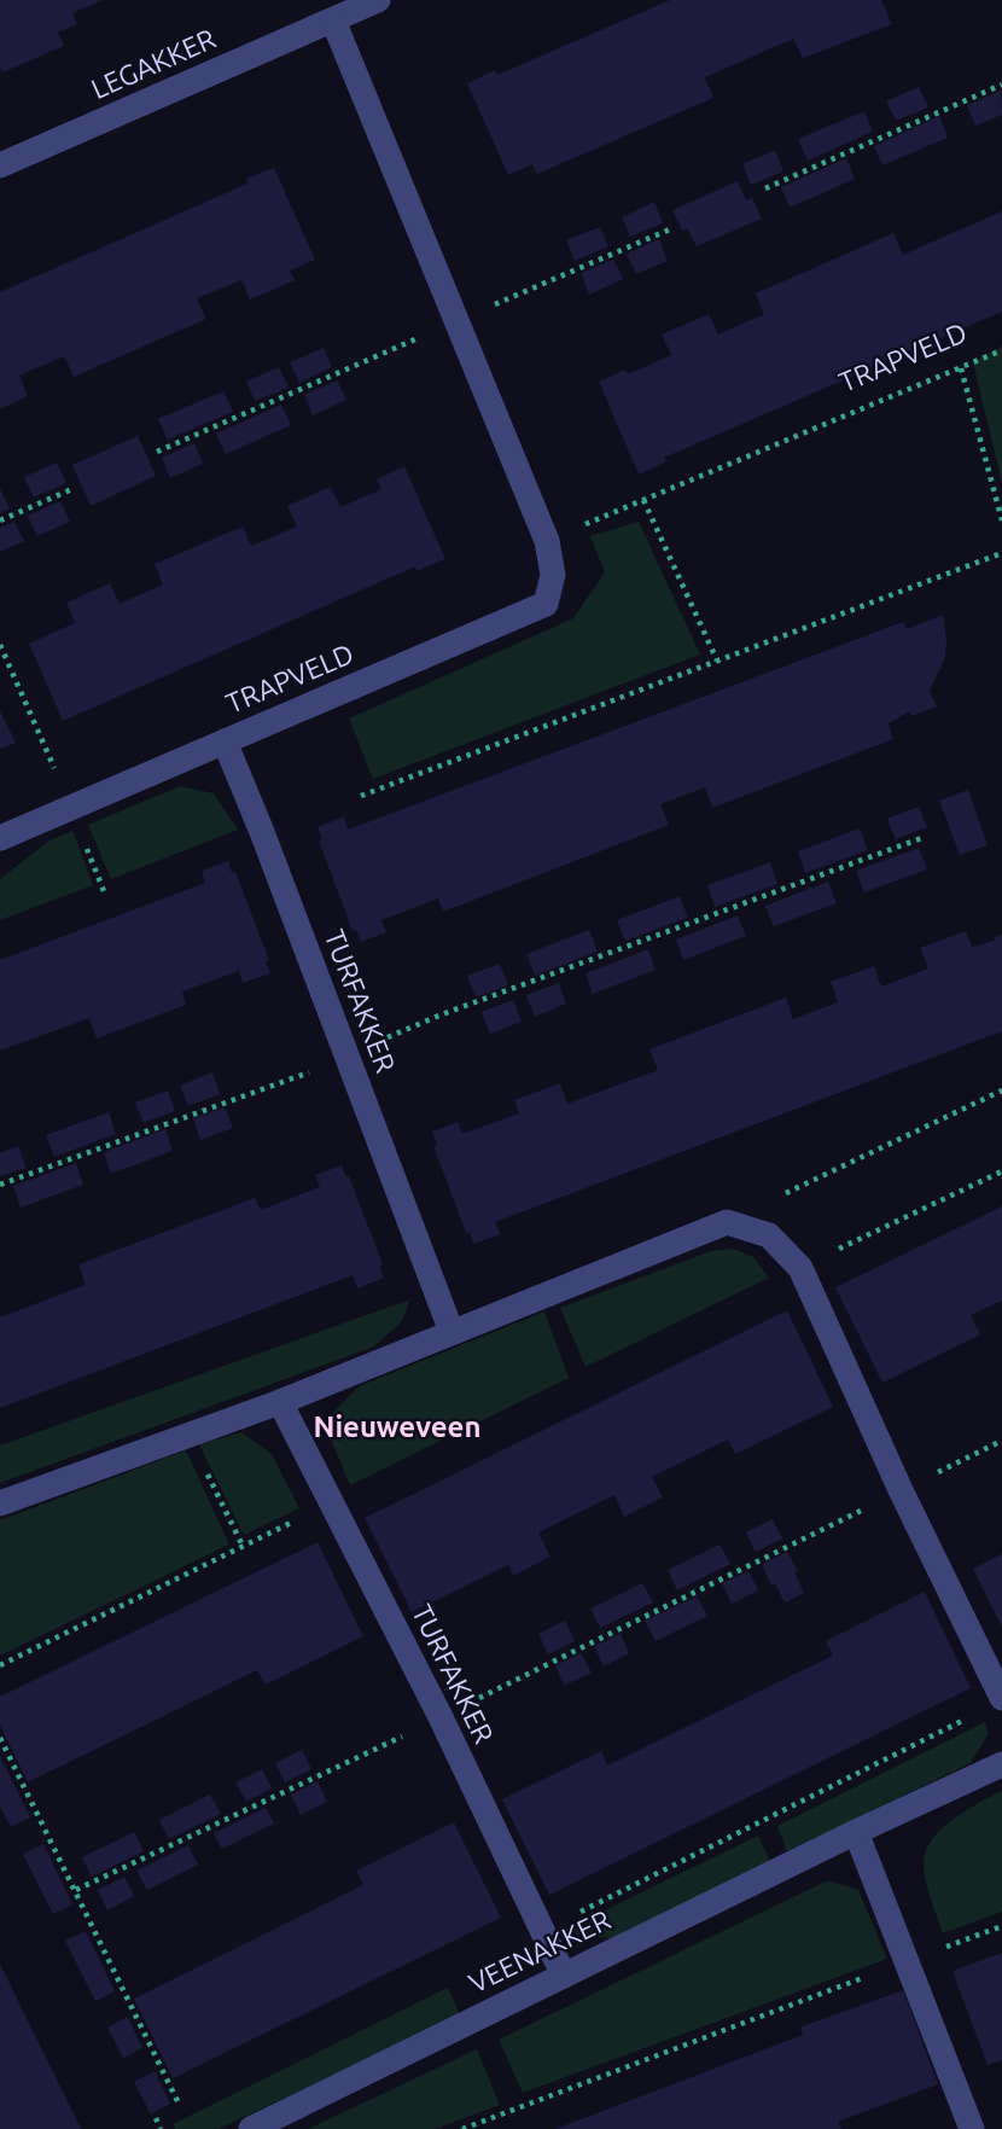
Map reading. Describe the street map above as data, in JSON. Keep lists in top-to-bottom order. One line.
{"streets":{"street":["LEGAKKER","TRAPVELD","TURFAKKER","VEENAKKER"]},"crossings":[["LEGAKKER","TRAPVELD"],["TRAPVELD","TURFAKKER"],["TURFAKKER","VEENAKKER"]],"districts":["Nieuweveen"]}
